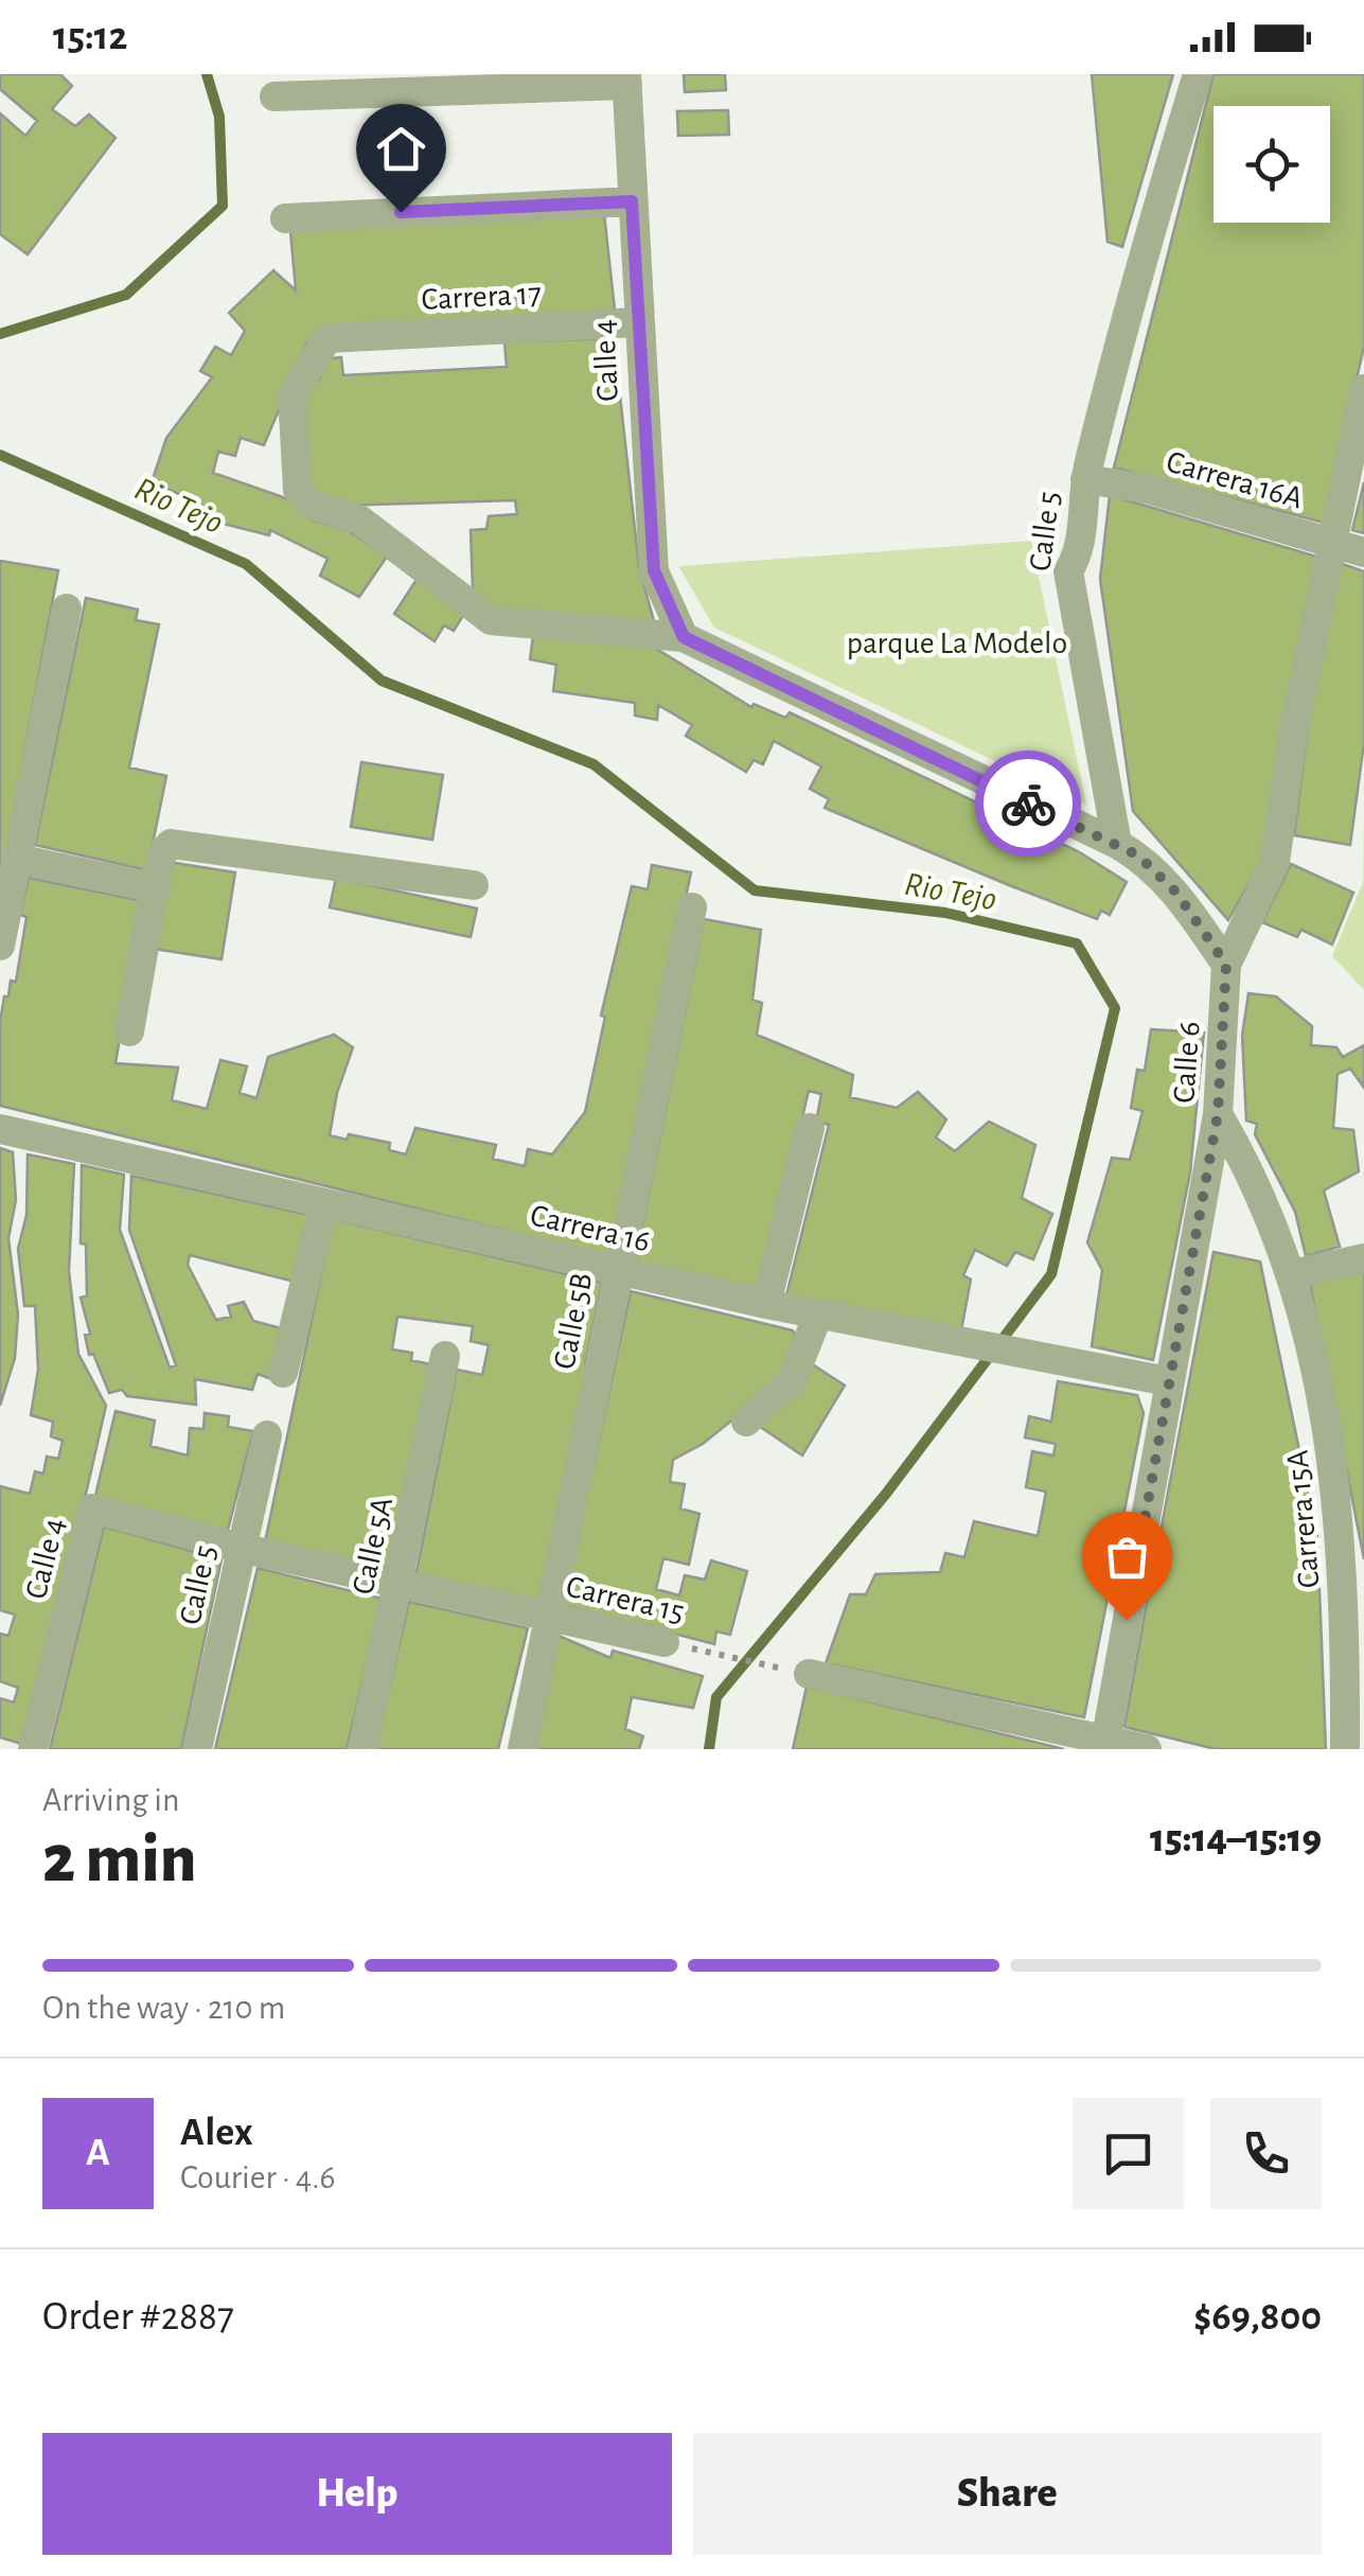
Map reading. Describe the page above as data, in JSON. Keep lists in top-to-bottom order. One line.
{"streets":{"street":["Carrera 17","Calle 4","Carrera 16A","Calle 5","Calle 6","Carrera 16","Calle 5B","Carrera 15A","Calle 5A","Carrera 15"]},"crossings":[["Carrera 17","Calle 4"],["Calle 4","Carrera 15"],["Carrera 16A","Calle 5"],["Carrera 16A","Calle 6"],["Calle 5","Carrera 15"],["Calle 6","Carrera 16"],["Calle 6","Carrera 15A"],["Carrera 16","Calle 5B"],["Calle 5B","Carrera 15"],["Calle 5A","Carrera 15"]],"water":["Rio Tejo"],"parks":["parque La Modelo"],"page":{"status":"15:12","heading":["2 min","Arriving in","15:14–15:19"],"panel":["Alex","Courier · 4.6","Order #2887","$69,800"],"bar":"On the way · 210 m","round":"A","buttons":["Help","Share"]}}
